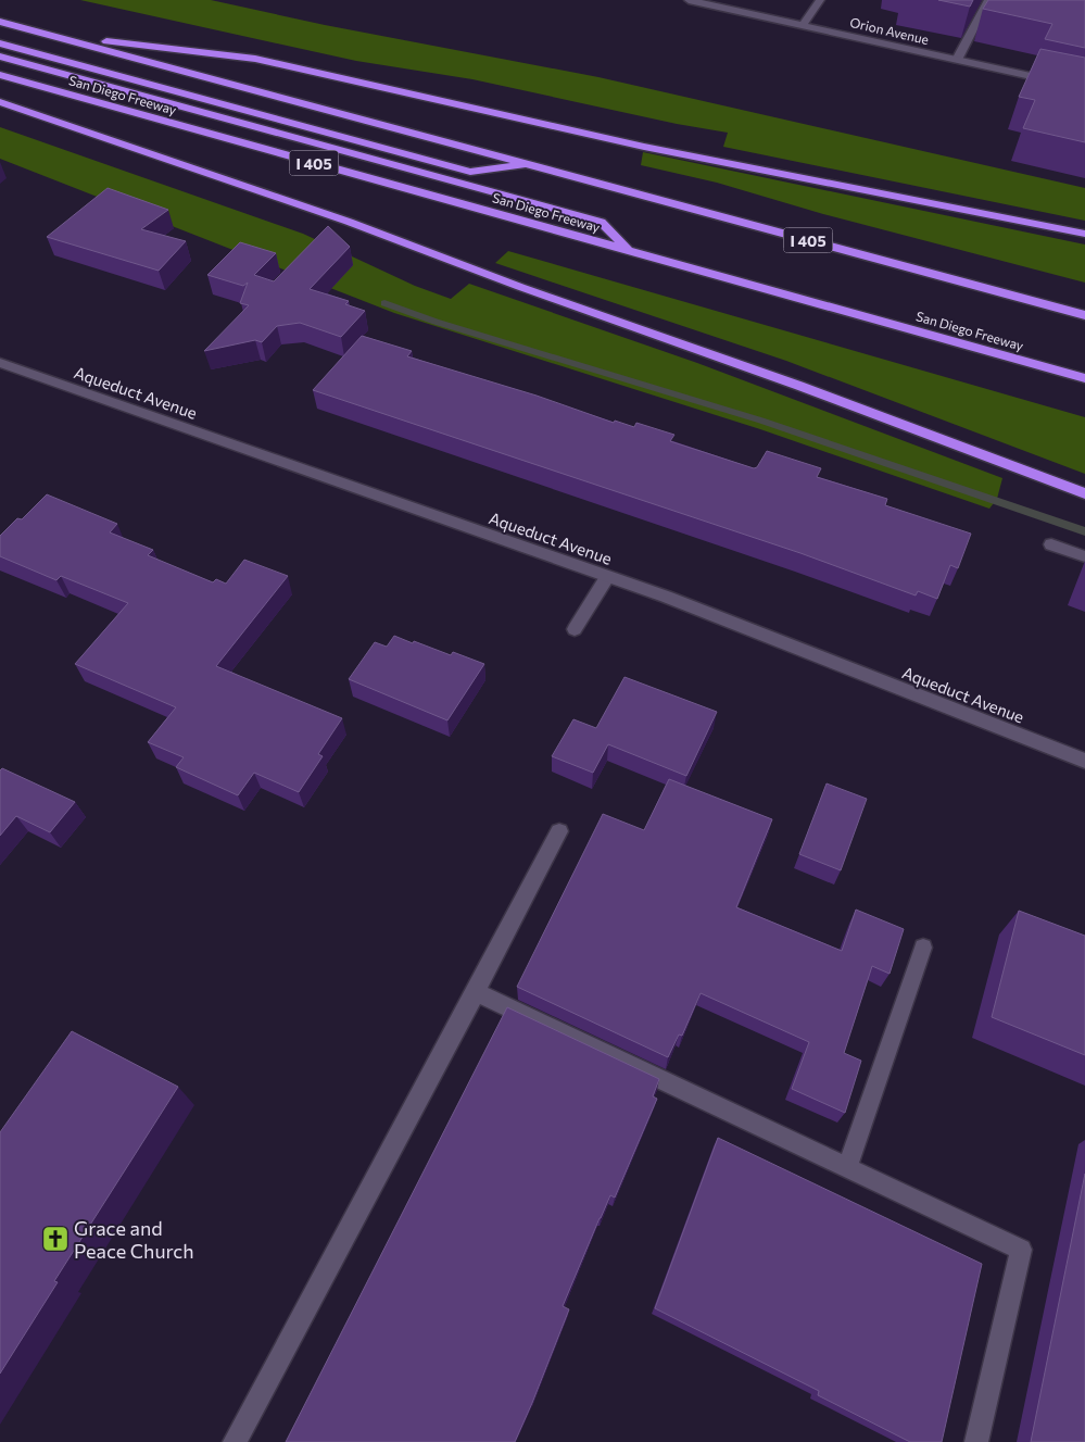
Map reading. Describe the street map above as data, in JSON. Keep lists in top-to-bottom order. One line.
{"streets":{"highway":["San Diego Freeway","I 405"],"street":["Orion Avenue","Aqueduct Avenue"]},"places":{"church":["Grace and Peace Church"]}}
